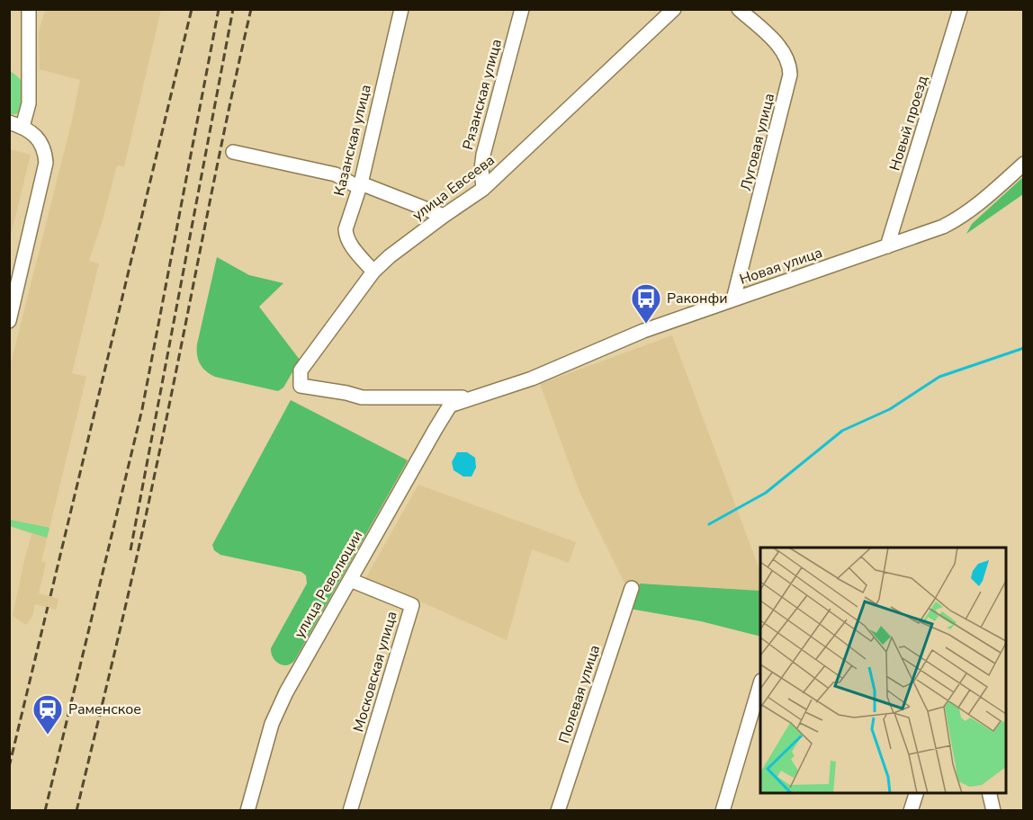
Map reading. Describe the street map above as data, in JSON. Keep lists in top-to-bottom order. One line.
{"streets":{"street":["Рязанская улица","Новый проезд","Казанская улица","Луговая улица","улица Евсеева","Новая улица","улица Революции","Московская улица","Полевая улица"]},"crossings":[["Рязанская улица","улица Евсеева"],["Новый проезд","Новая улица"],["Казанская улица","улица Евсеева"],["Луговая улица","Новая улица"],["улица Евсеева","Новая улица"],["улица Евсеева","улица Революции"],["Новая улица","улица Революции"],["улица Революции","Московская улица"]],"places":{"bus stop":["Раконфи"],"station":["Раменское"]}}
